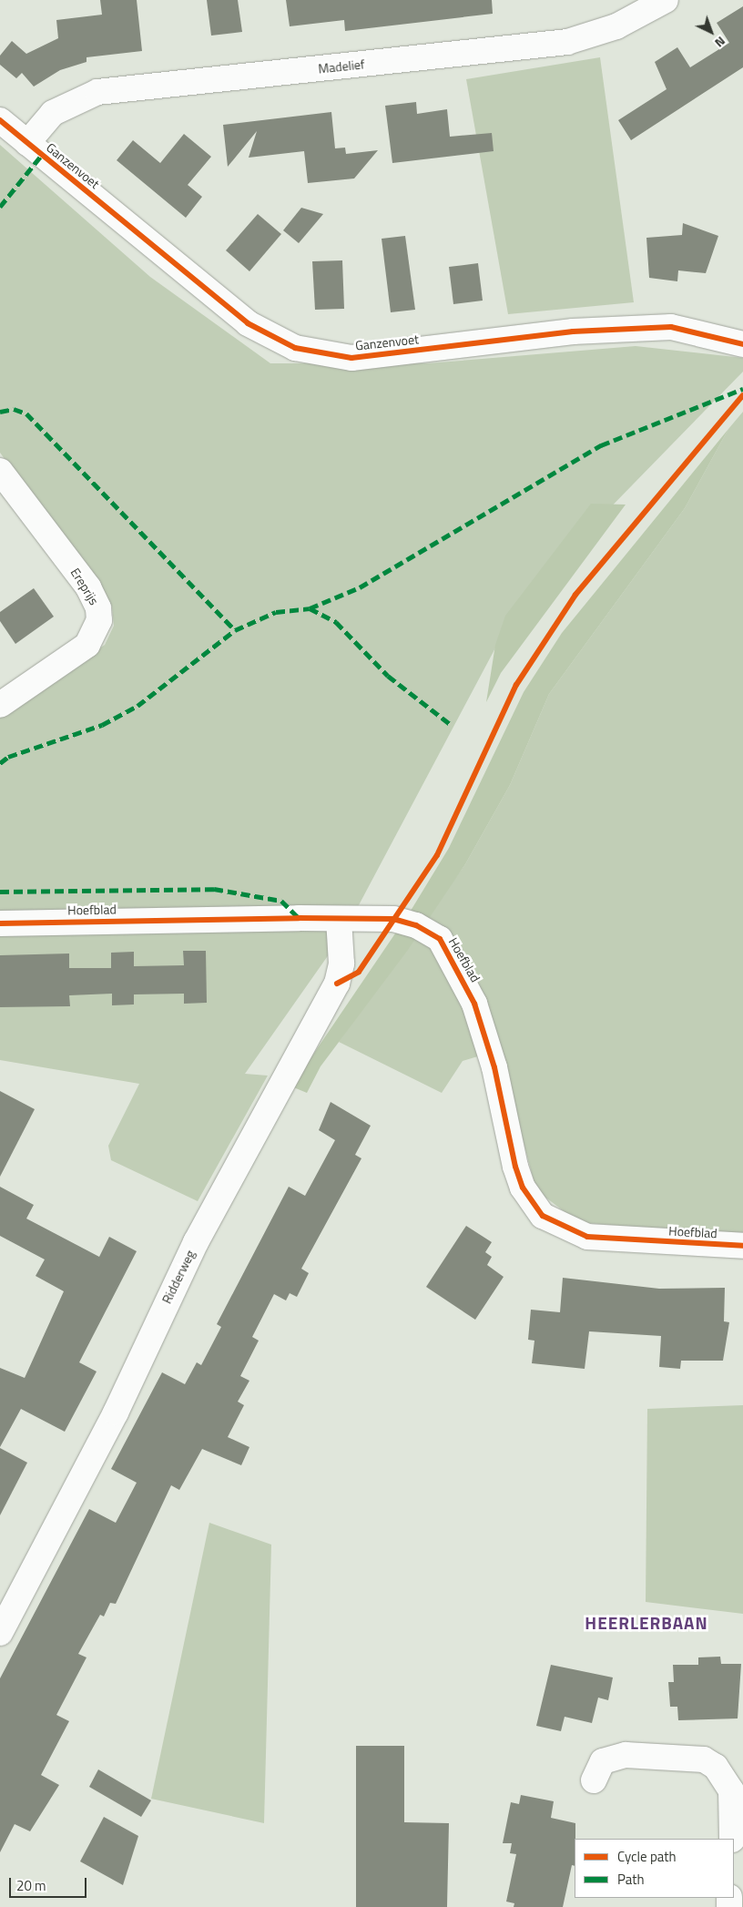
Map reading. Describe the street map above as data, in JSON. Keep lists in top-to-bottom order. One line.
{"streets":{"street":["Madelief","Ganzenvoet","Ereprijs","Hoefblad","Ridderweg"]},"crossings":[["Madelief","Ganzenvoet"],["Hoefblad","Ridderweg"]],"districts":["HEERLERBAAN"],"legend":["Cycle path","Path"],"scale_bar":"20 m","north":"bottom right"}
